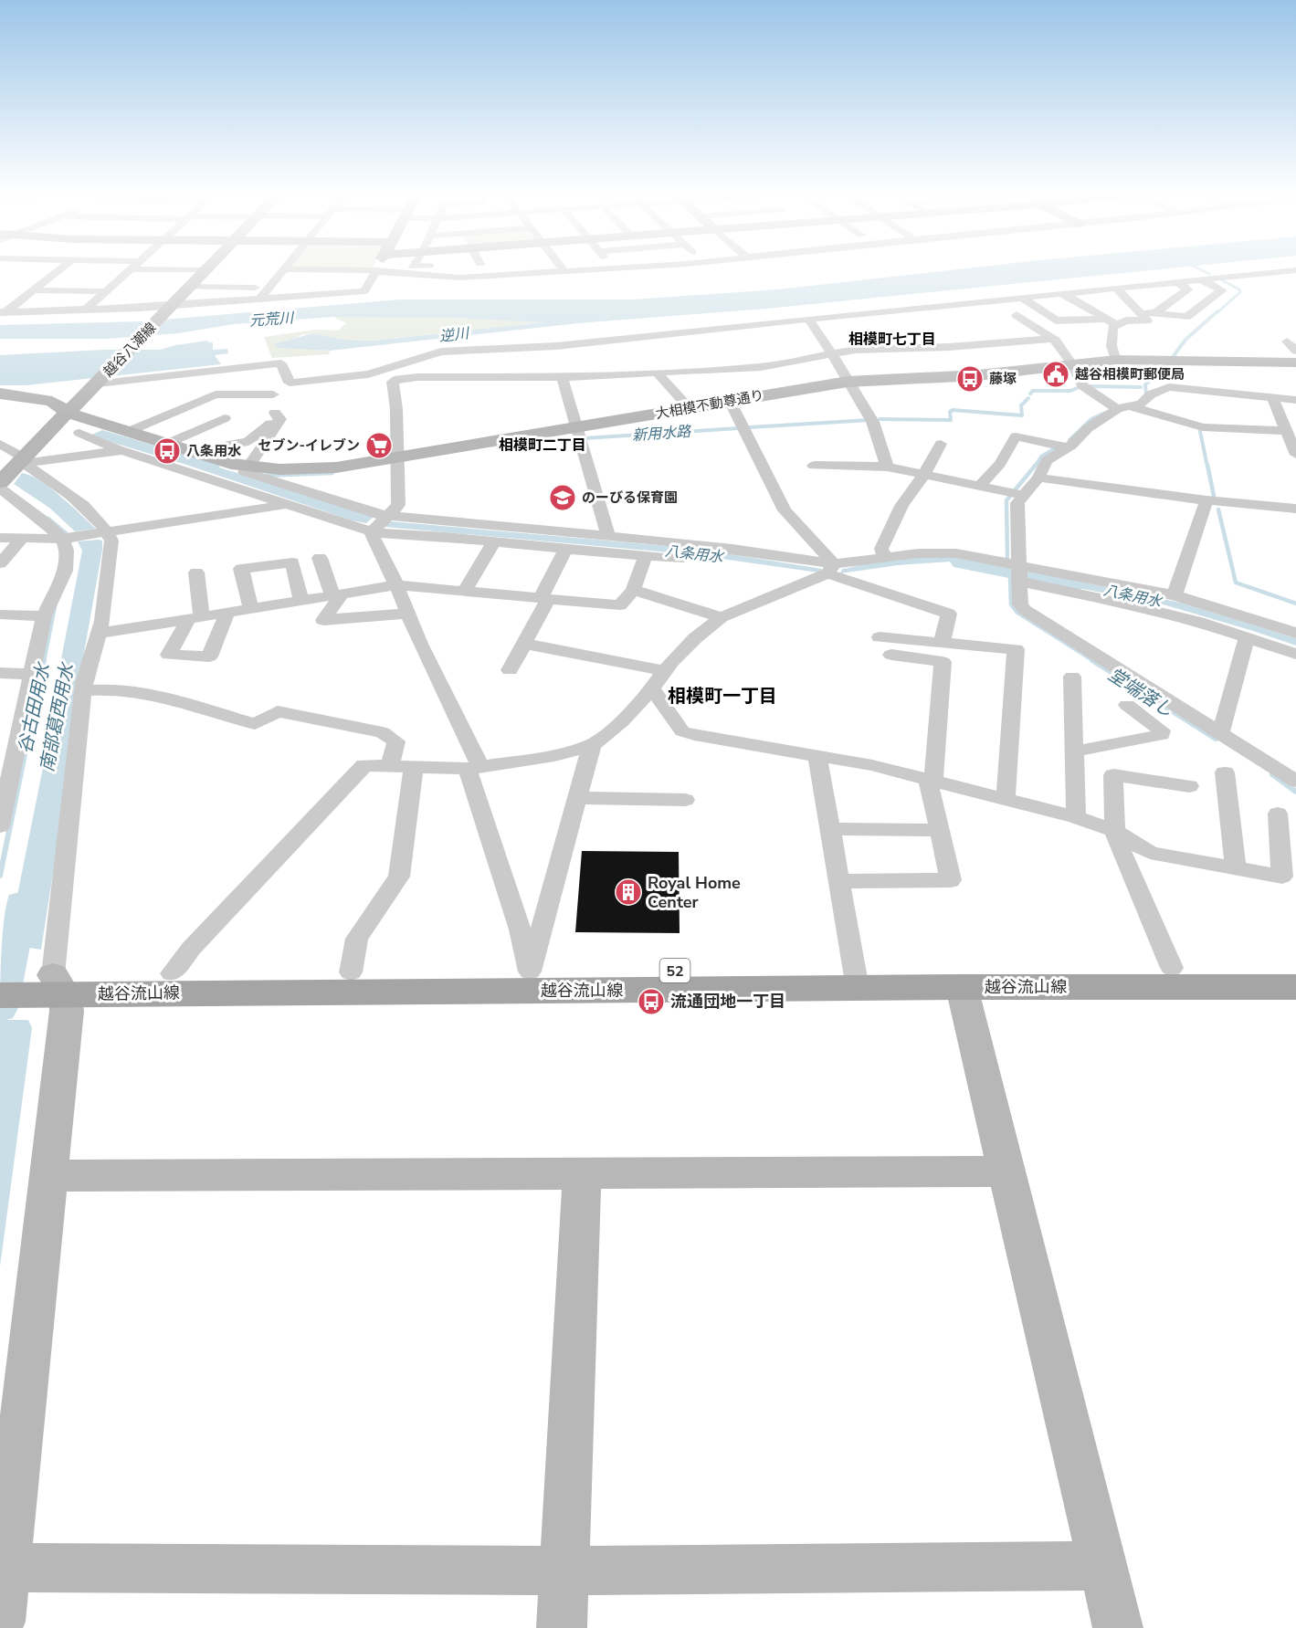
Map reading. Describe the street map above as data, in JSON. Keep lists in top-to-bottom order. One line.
{"streets":{"main road":["52","越谷流山線"],"street":["越谷八潮線","大相模不動尊通り"]},"crossings":[["越谷八潮線","大相模不動尊通り"]],"districts":["相模町七丁目","相模町二丁目","相模町一丁目"],"water":["元荒川","逆川","新用水路","八条用水","堂端落し","谷古田用水","南部葛西用水"],"places":{"public building":["越谷相模町郵便局"],"bus stop":["藤塚","八条用水","流通団地一丁目"],"supermarket":["セブン-イレブン"],"school or university":["のーびる保育園"],"building":["Royal Home Center"]}}
